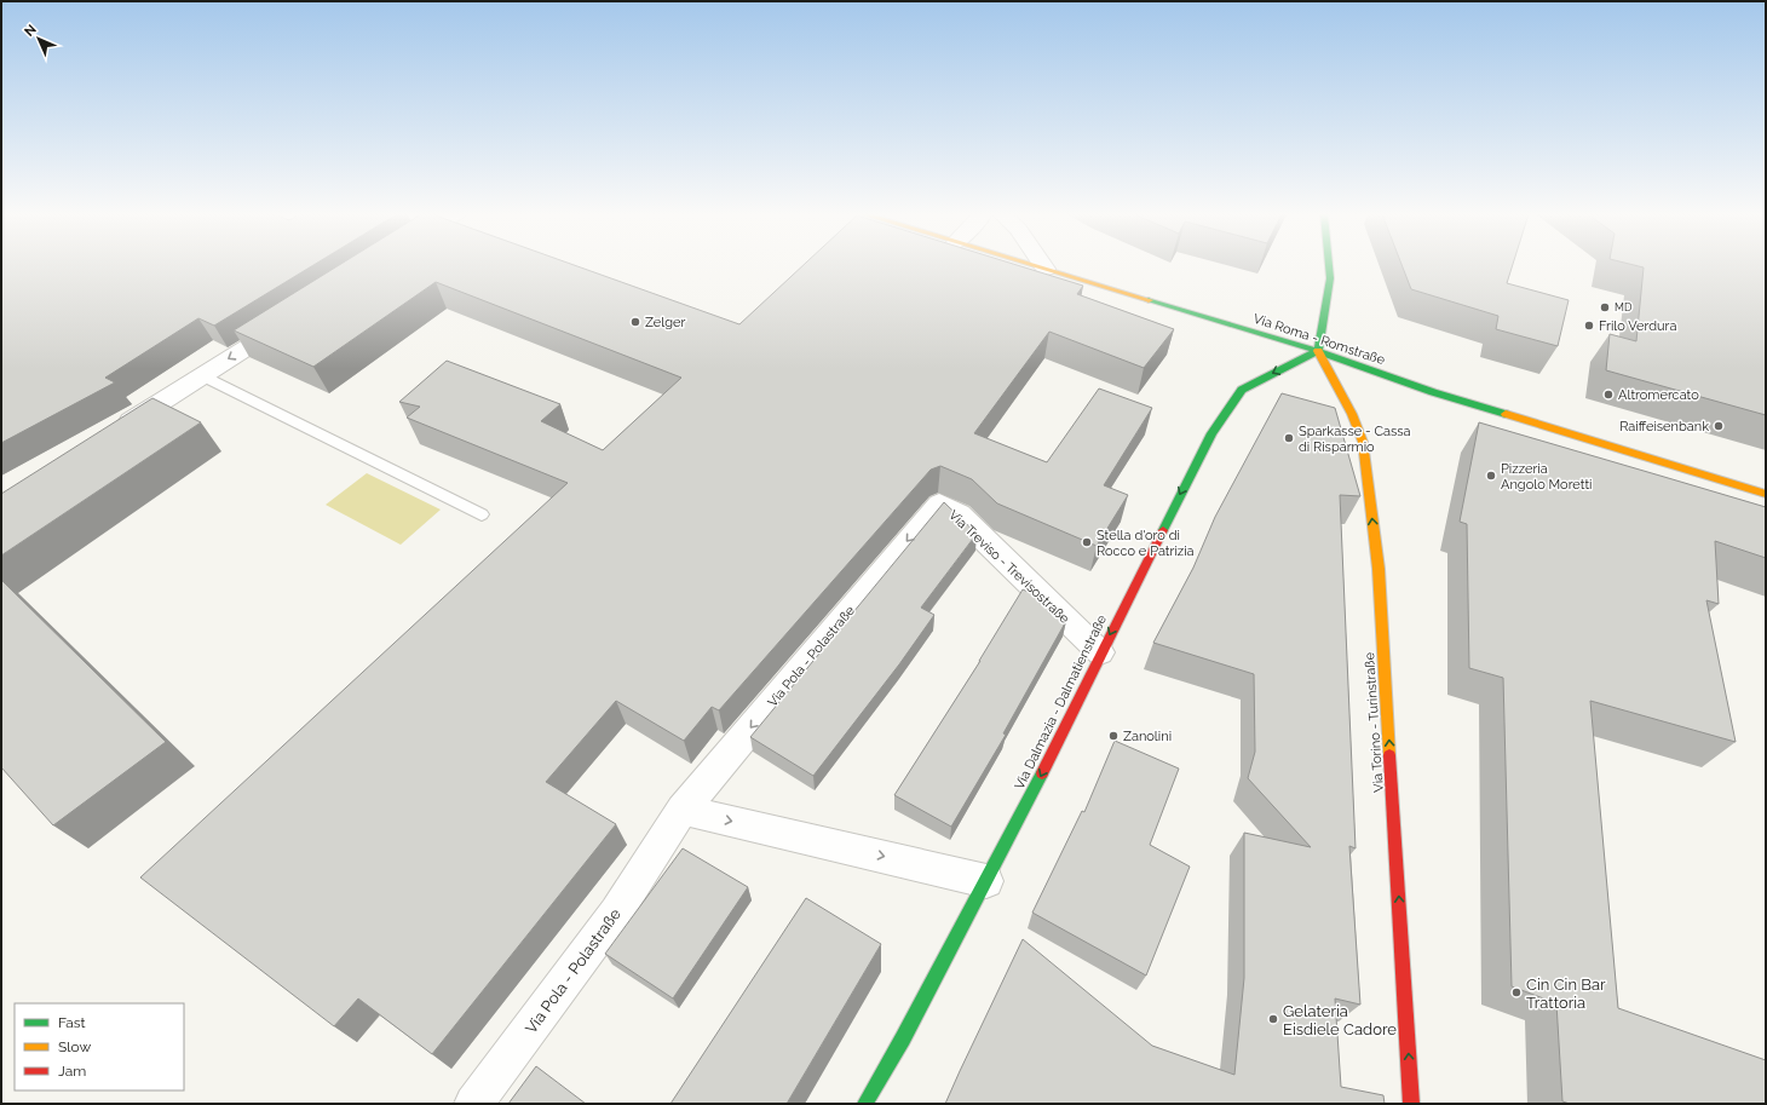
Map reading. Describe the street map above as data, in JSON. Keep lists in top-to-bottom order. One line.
{"streets":{"street":["Via Roma - Romstraße","Via Treviso - Trevisostraße","Via Pola - Polastraße","Via Dalmazia - Dalmatienstraße","Via Torino - Turinstraße"]},"crossings":[["Via Roma - Romstraße","Via Dalmazia - Dalmatienstraße"],["Via Roma - Romstraße","Via Torino - Turinstraße"],["Via Treviso - Trevisostraße","Via Pola - Polastraße"],["Via Treviso - Trevisostraße","Via Dalmazia - Dalmatienstraße"],["Via Dalmazia - Dalmatienstraße","Via Torino - Turinstraße"]],"one_way":["Via Pola - Polastraße","Via Dalmazia - Dalmatienstraße","Via Torino - Turinstraße"],"places":["MD","Zelger","Frilo Verdura","Altromercato","Raiffeisenbank","Sparkasse - Cassa di Risparmio","Pizzeria Angolo Moretti","Stella d'oro di Rocco e Patrizia","Zanolini","Cin Cin Bar Trattoria","Gelateria Eisdiele Cadore"],"legend":["Fast","Slow","Jam"],"north":"top left"}
